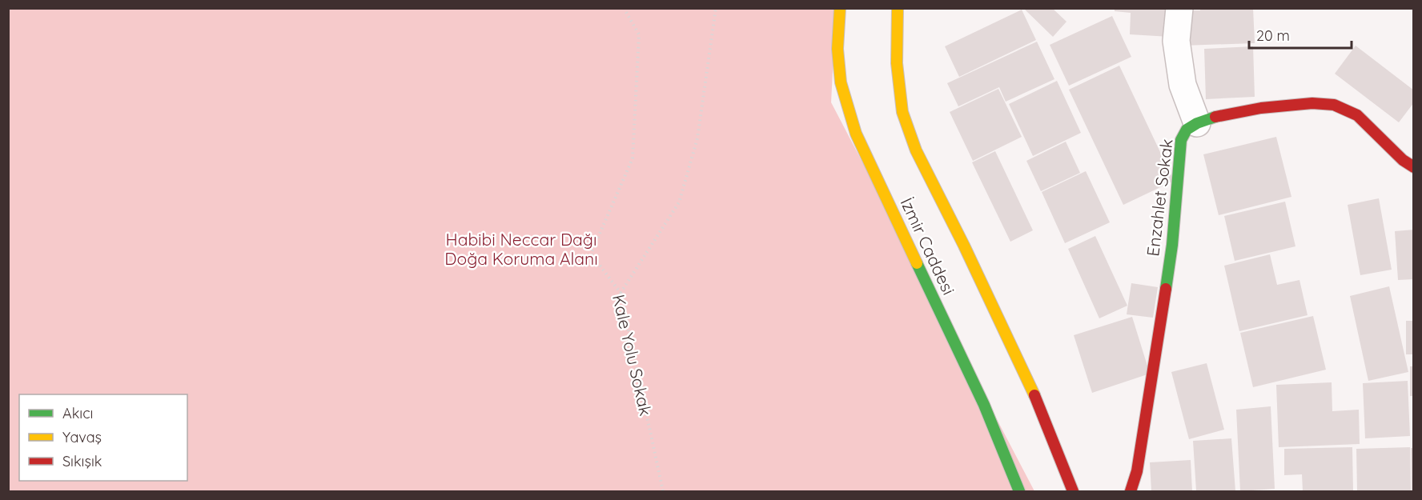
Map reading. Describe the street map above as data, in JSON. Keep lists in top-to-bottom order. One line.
{"streets":{"street":["Enzahlet Sokak","İzmir Caddesi"],"path":["Kale Yolu Sokak"]},"parks":["Habibi Neccar Dağı Doğa Koruma Alanı"],"legend":["Akıcı","Yavaş","Sıkışık"],"scale_bar":"20 m"}
